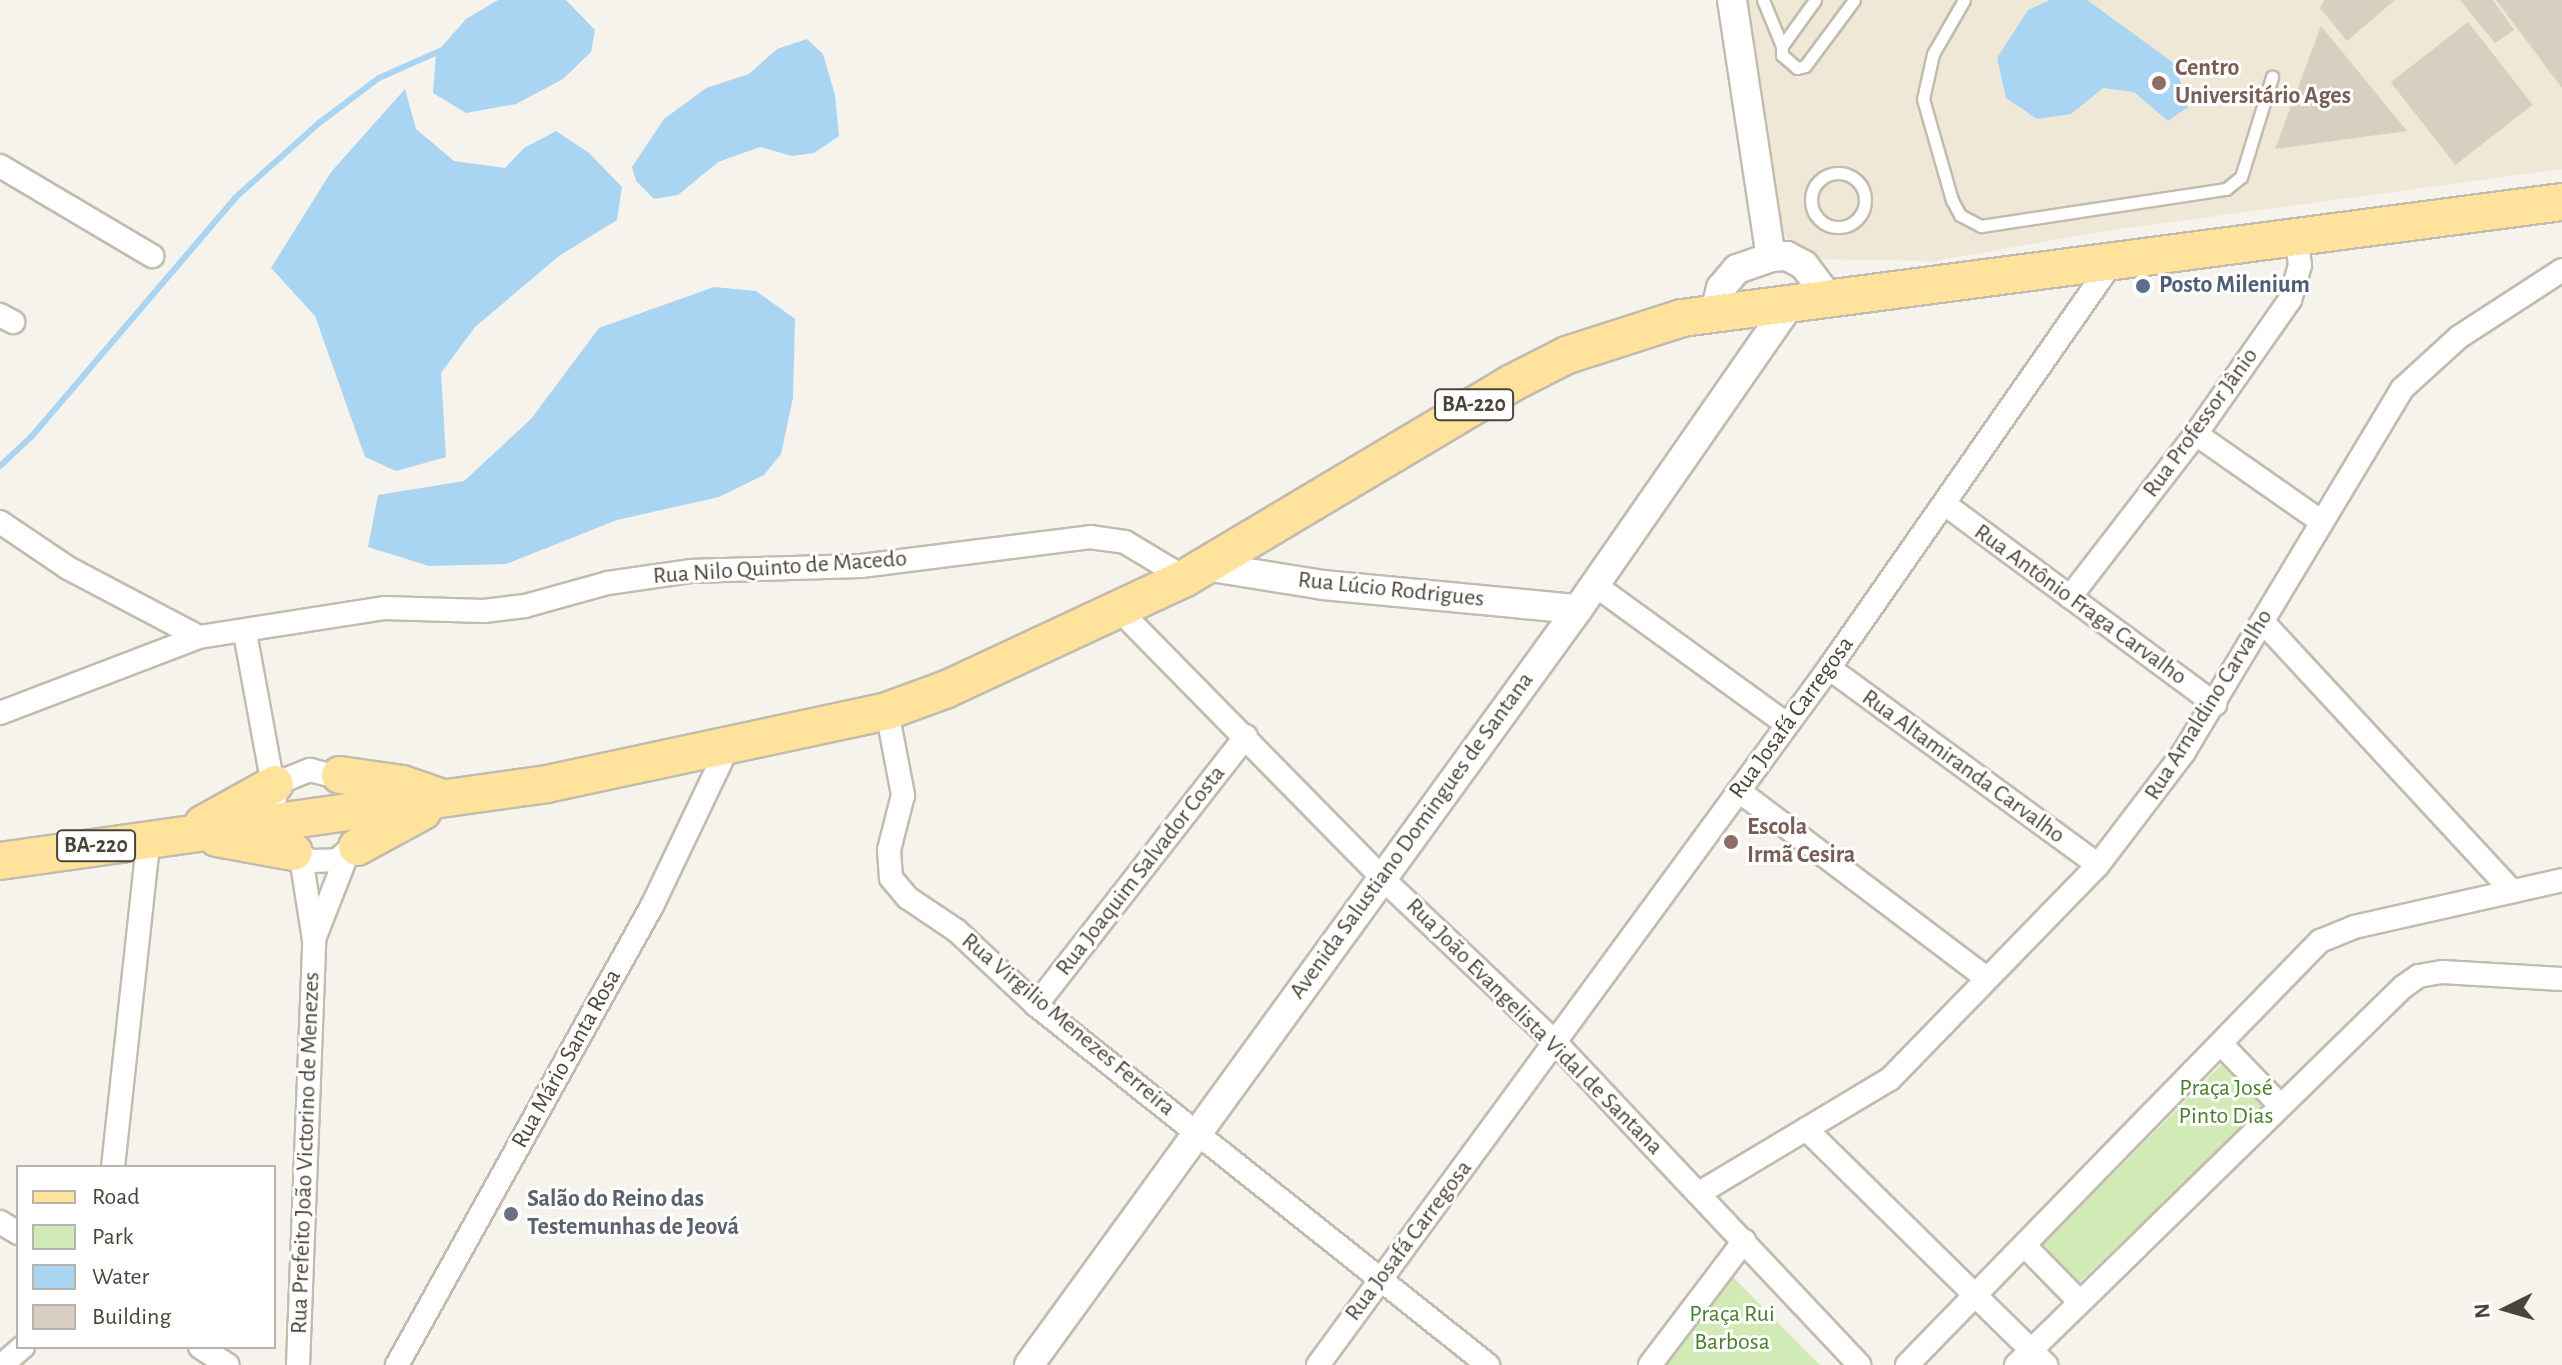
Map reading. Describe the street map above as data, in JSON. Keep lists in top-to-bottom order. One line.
{"streets":{"main road":["BA-220"],"street":["Rua Professor Jânio","Rua Nilo Quinto de Macedo","Rua Lúcio Rodrigues","Rua Antônio Fraga Carvalho","Rua Arnaldino Carvalho","Rua Josafá Carregosa","Rua Altamiranda Carvalho","Avenida Salustiano Domingues de Santana","Rua Joaquim Salvador Costa","Rua Virgilio Menezes Ferreira","Rua João Evangelista Vidal de Santana","Rua Mário Santa Rosa","Rua Prefeito João Victorino de Menezes"]},"crossings":[["BA-220","Rua Professor Jânio"],["BA-220","Rua Nilo Quinto de Macedo"],["BA-220","Rua Lúcio Rodrigues"],["BA-220","Rua Josafá Carregosa"],["BA-220","Avenida Salustiano Domingues de Santana"],["BA-220","Rua Virgilio Menezes Ferreira"],["BA-220","Rua João Evangelista Vidal de Santana"],["BA-220","Rua Mário Santa Rosa"],["BA-220","Rua Prefeito João Victorino de Menezes"],["Rua Professor Jânio","Rua Antônio Fraga Carvalho"],["Rua Nilo Quinto de Macedo","Rua Lúcio Rodrigues"],["Rua Nilo Quinto de Macedo","Rua Prefeito João Victorino de Menezes"],["Rua Lúcio Rodrigues","Avenida Salustiano Domingues de Santana"],["Rua Antônio Fraga Carvalho","Rua Arnaldino Carvalho"],["Rua Antônio Fraga Carvalho","Rua Josafá Carregosa"],["Rua Arnaldino Carvalho","Rua Altamiranda Carvalho"],["Rua Arnaldino Carvalho","Rua João Evangelista Vidal de Santana"],["Rua Josafá Carregosa","Rua Altamiranda Carvalho"],["Rua Josafá Carregosa","Rua Virgilio Menezes Ferreira"],["Rua Josafá Carregosa","Rua João Evangelista Vidal de Santana"],["Avenida Salustiano Domingues de Santana","Rua Virgilio Menezes Ferreira"],["Avenida Salustiano Domingues de Santana","Rua João Evangelista Vidal de Santana"],["Rua Joaquim Salvador Costa","Rua Virgilio Menezes Ferreira"],["Rua Joaquim Salvador Costa","Rua João Evangelista Vidal de Santana"]],"parks":["Praça José Pinto Dias","Praça Rui Barbosa"],"places":["Centro Universitário Ages","Posto Milenium","Escola Irmã Cesira","Salão do Reino das Testemunhas de Jeová"],"legend":["Road","Park","Water","Building"],"north":"left"}
